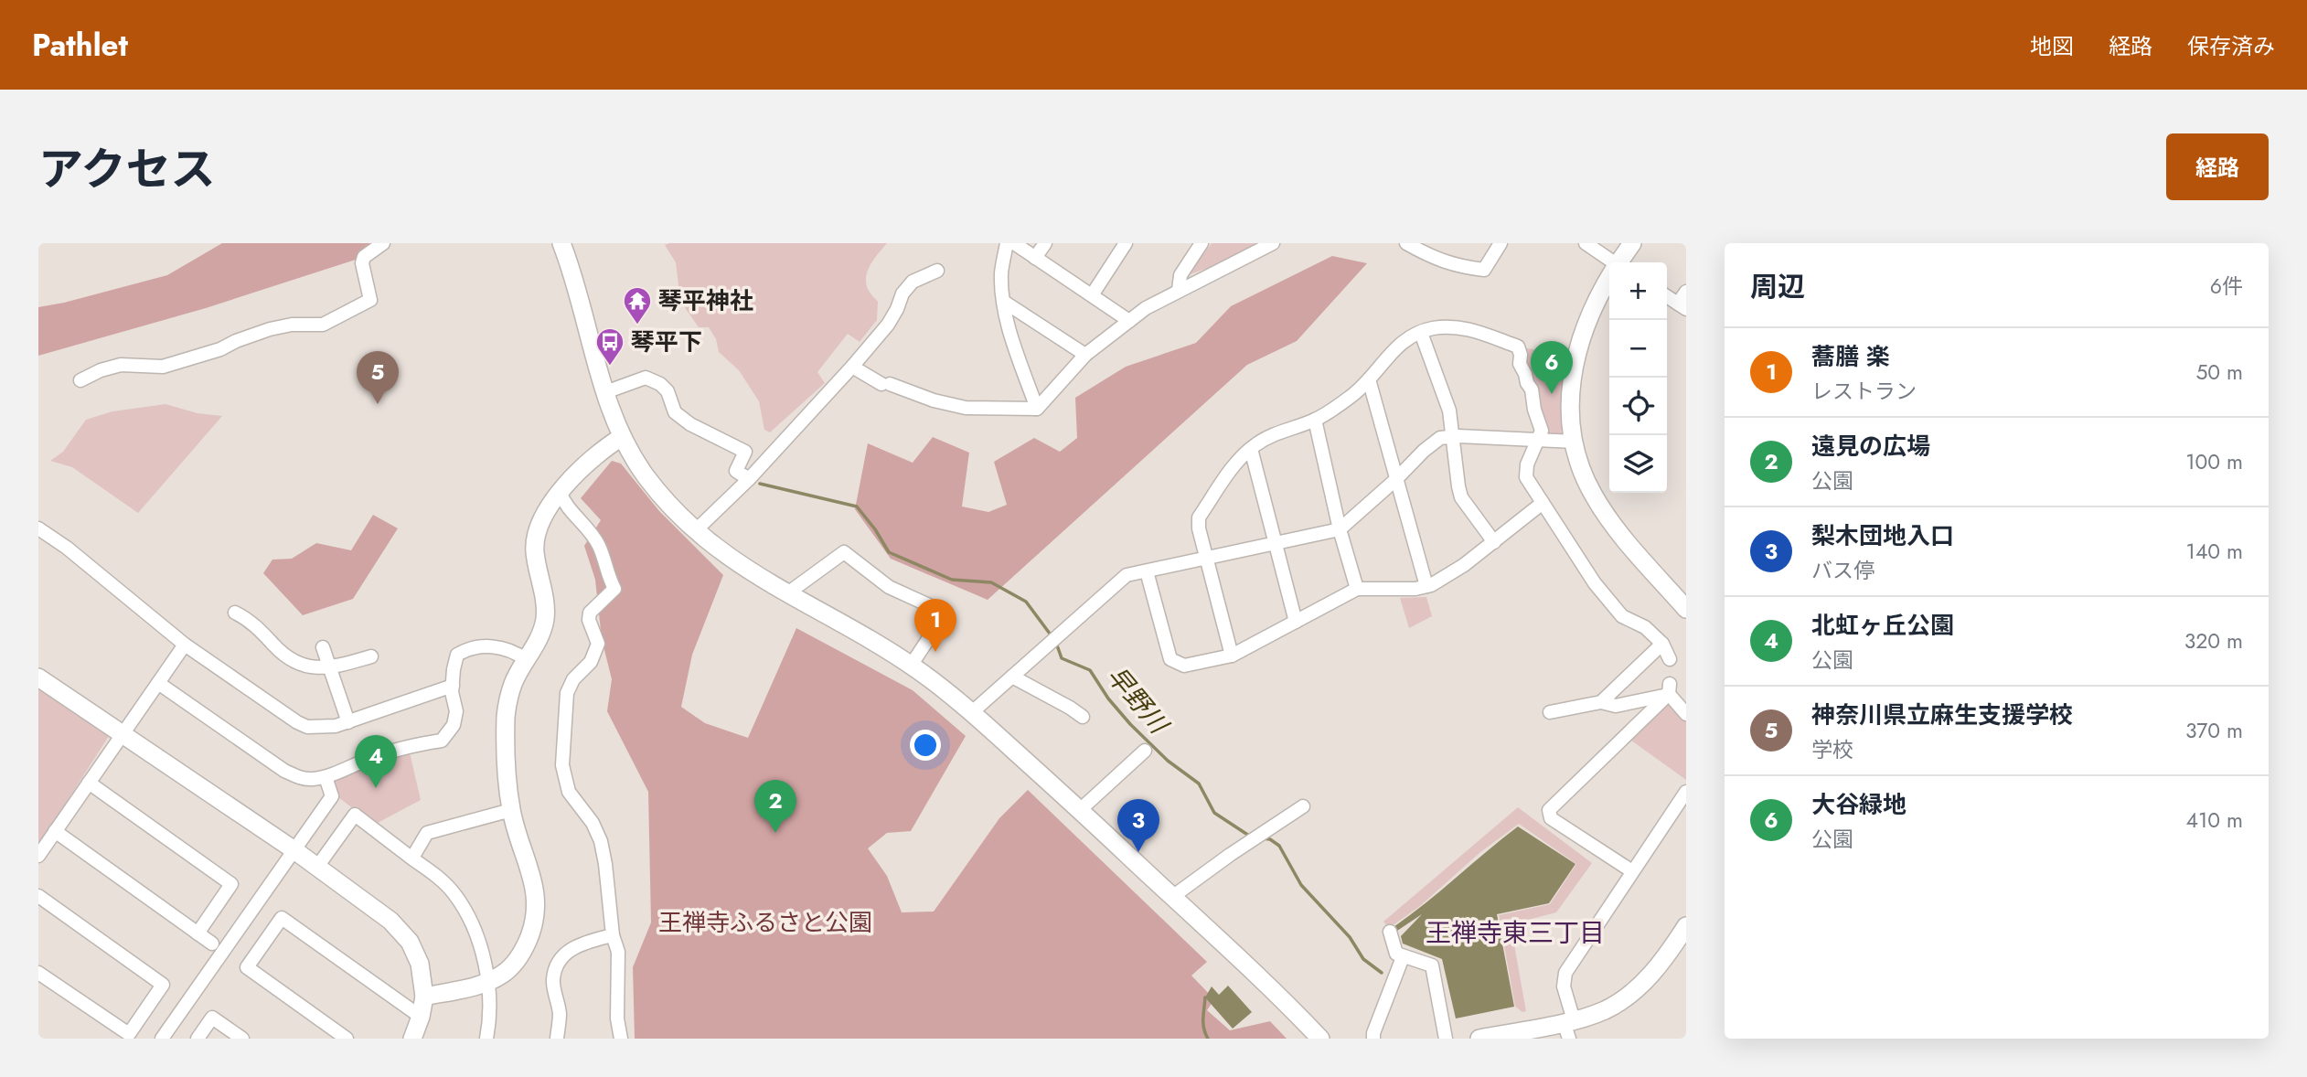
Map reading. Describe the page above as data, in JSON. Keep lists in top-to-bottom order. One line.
{"districts":["王禅寺東三丁目"],"water":["早野川"],"parks":["王禅寺ふるさと公園"],"places":{"temple":["琴平神社"],"bus stop":["琴平下"]},"page":{"header":"Pathlet","nav":["地図","経路","保存済み"],"title":"アクセス","buttons":"経路","heading":["周辺","6件"],"map_buttons":["+","−"],"list":[{"mark":"1","name":"蕎膳 楽","note":"レストラン","value":"50 m"},{"mark":"2","name":"遠見の広場","note":"公園","value":"100 m"},{"mark":"3","name":"梨木団地入口","note":"バス停","value":"140 m"},{"mark":"4","name":"北虹ヶ丘公園","note":"公園","value":"320 m"},{"mark":"5","name":"神奈川県立麻生支援学校","note":"学校","value":"370 m"},{"mark":"6","name":"大谷緑地","note":"公園","value":"410 m"}],"pins":["6","5","1","4","2","3"]}}
